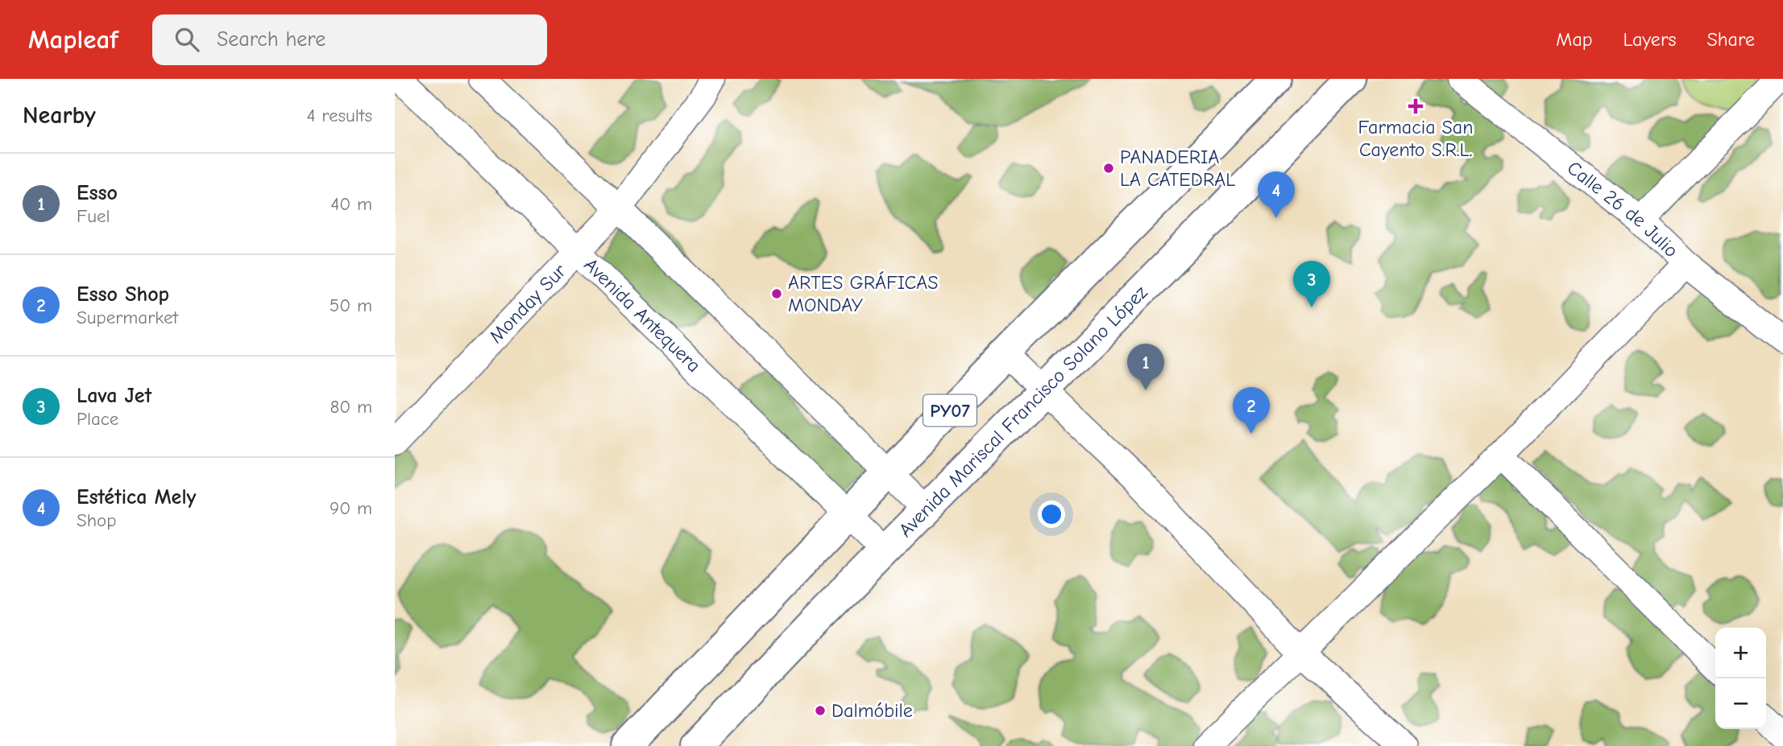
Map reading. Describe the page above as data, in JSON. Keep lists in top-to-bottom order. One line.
{"streets":{"main road":["PY07","Avenida Mariscal Francisco Solano López"],"street":["Calle 26 de Julio","Monday Sur","Avenida Antequera"]},"crossings":[["Monday Sur","Avenida Antequera"],["Avenida Antequera","PY07"],["Avenida Antequera","Avenida Mariscal Francisco Solano López"]],"places":{"health":["Farmacia San Cayento S.R.L."],"other":["PANADERIA LA CATEDRAL","ARTES GRÁFICAS MONDAY","Dalmóbile"]},"page":{"header":"Mapleaf","search":"Search here","nav":["Map","Layers","Share"],"heading":["Nearby","4 results"],"list":[{"mark":"1","name":"Esso","note":"Fuel","value":"40 m"},{"mark":"2","name":"Esso Shop","note":"Supermarket","value":"50 m"},{"mark":"3","name":"Lava Jet","note":"Place","value":"80 m"},{"mark":"4","name":"Estética Mely","note":"Shop","value":"90 m"}],"pins":["4","3","1","2"],"map_buttons":["+","−"]}}
